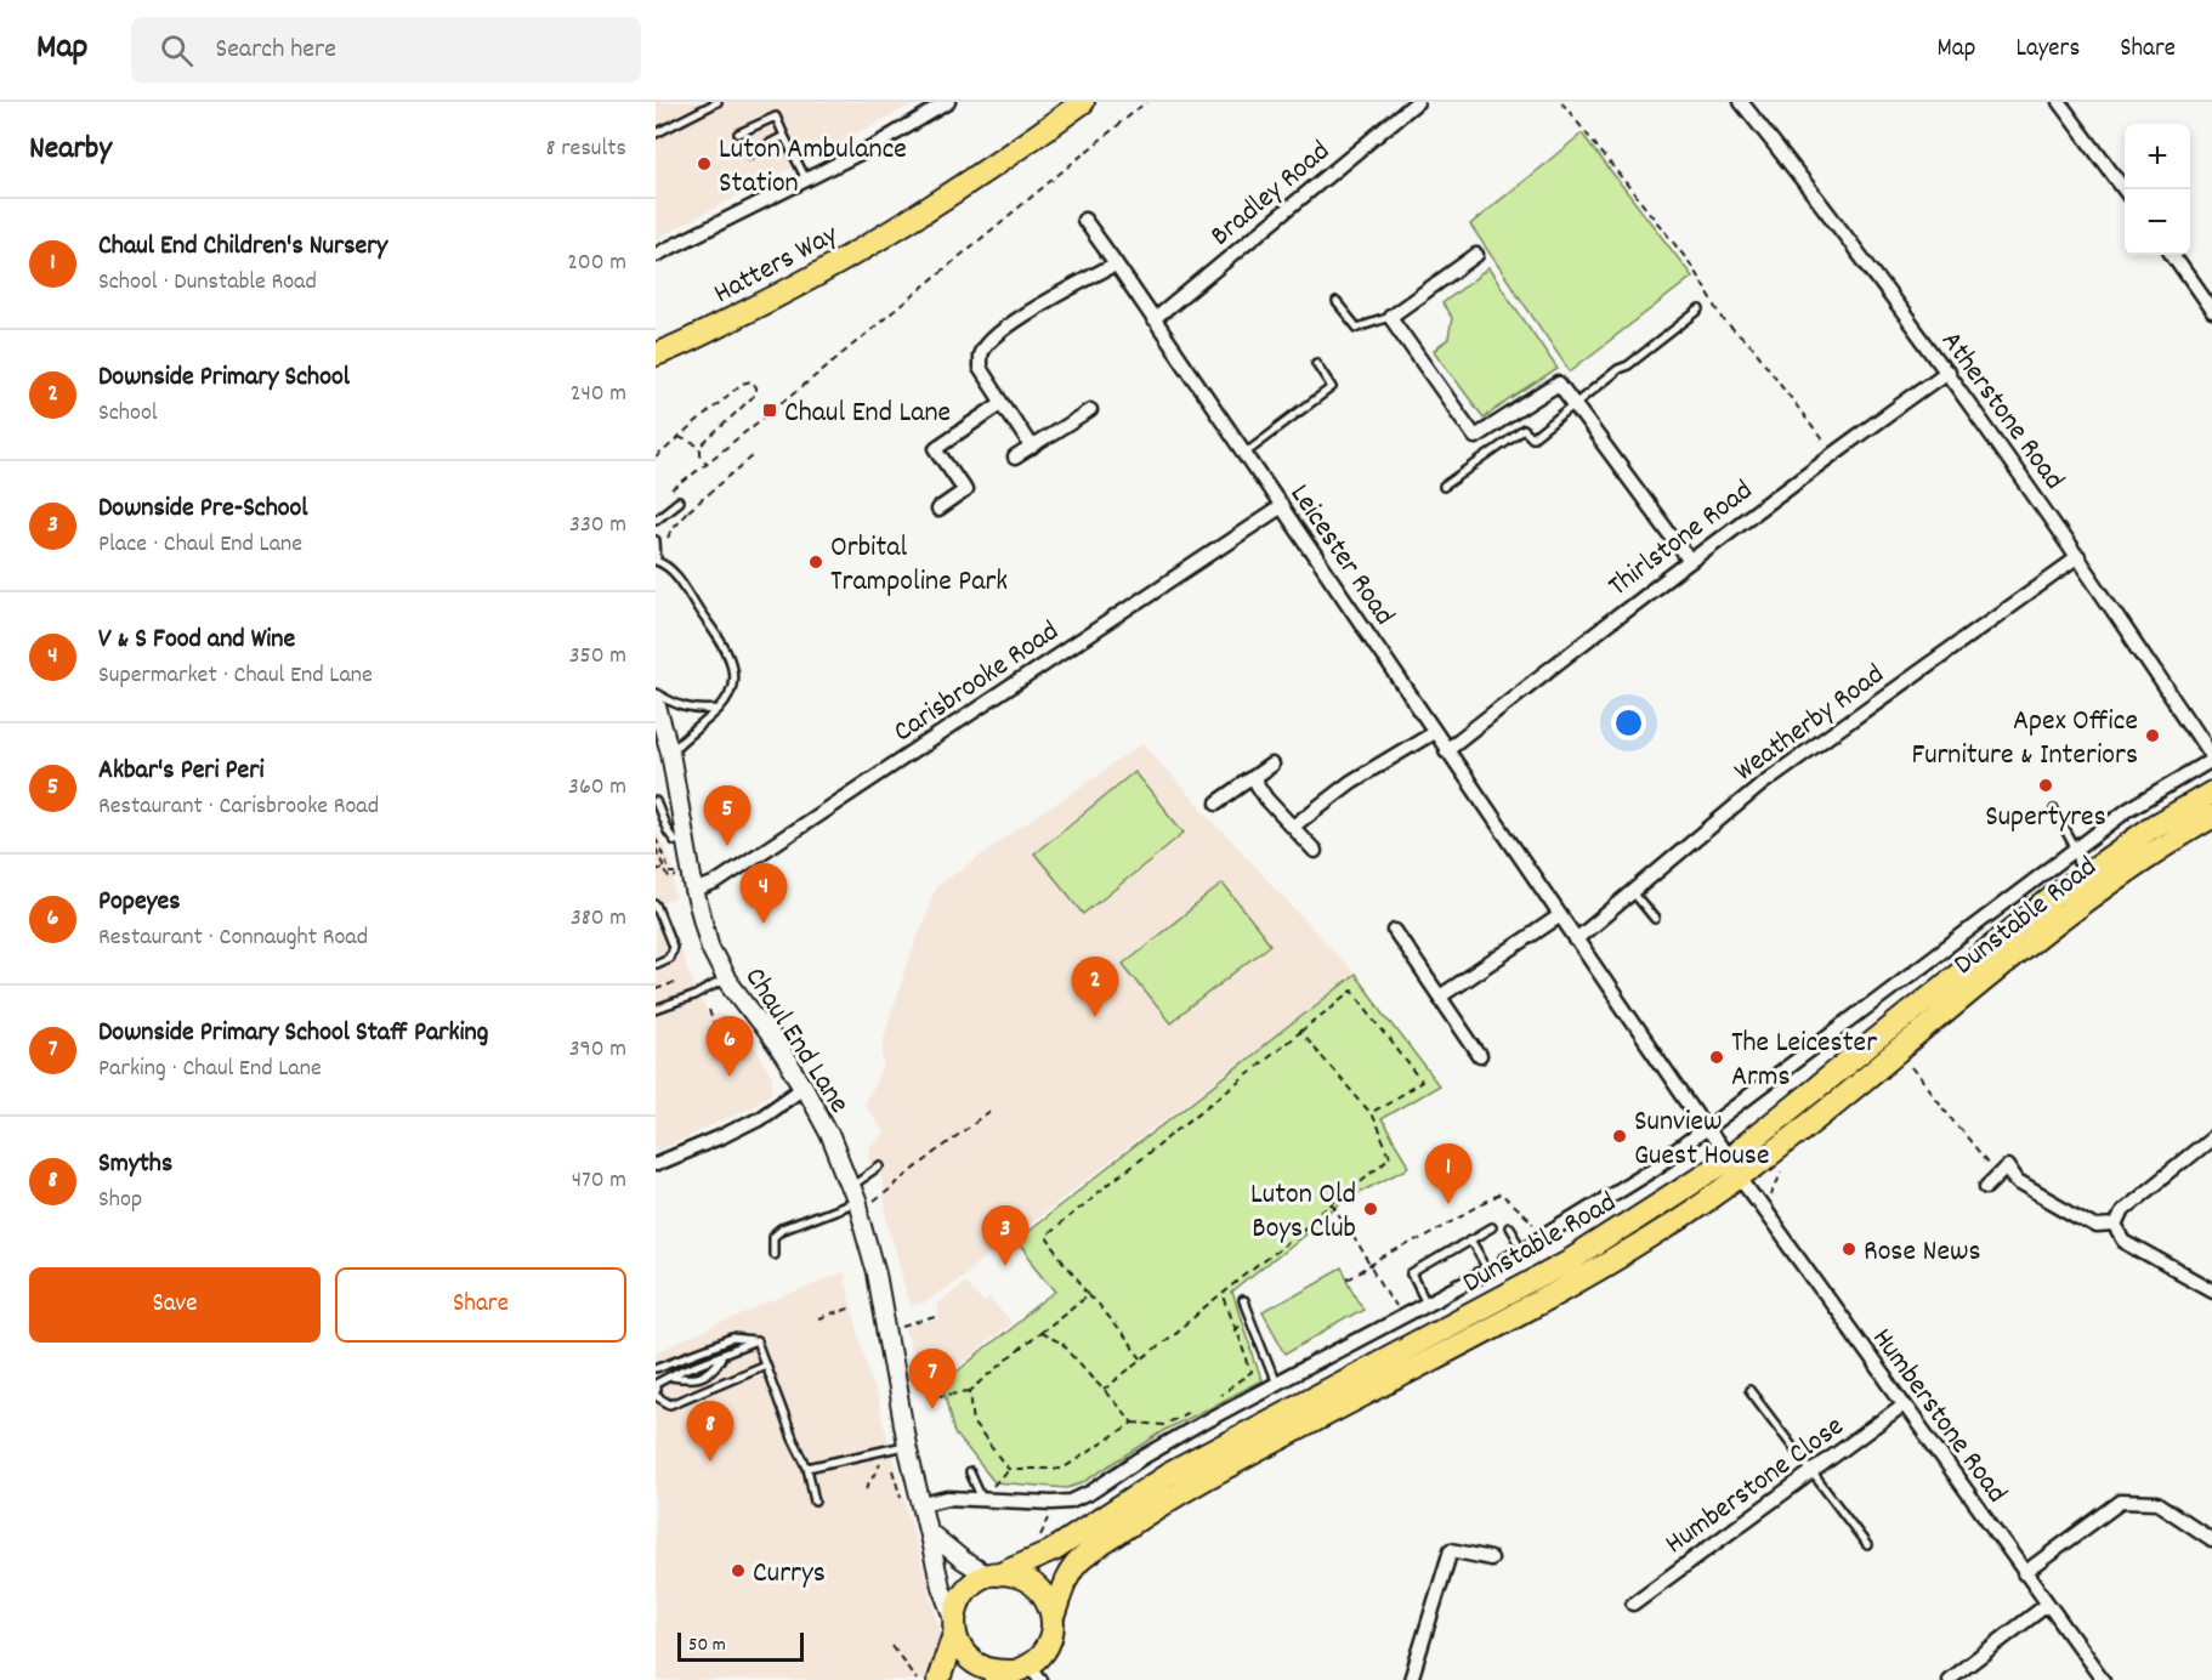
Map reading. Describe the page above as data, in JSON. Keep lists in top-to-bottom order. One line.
{"streets":{"main road":["Hatters Way","Dunstable Road"],"street":["Bradley Road","Atherstone Road","Thirlstone Road","Leicester Road","Carisbrooke Road","Weatherby Road","Chaul End Lane","Humberstone Road","Humberstone Close"]},"crossings":[["Bradley Road","Leicester Road"],["Atherstone Road","Thirlstone Road"],["Atherstone Road","Weatherby Road"],["Atherstone Road","Dunstable Road"],["Thirlstone Road","Leicester Road"],["Leicester Road","Carisbrooke Road"],["Leicester Road","Weatherby Road"],["Leicester Road","Dunstable Road"],["Leicester Road","Humberstone Road"],["Carisbrooke Road","Chaul End Lane"],["Dunstable Road","Chaul End Lane"],["Dunstable Road","Humberstone Road"],["Humberstone Road","Humberstone Close"]],"places":{"other":["Luton Ambulance Station","Orbital Trampoline Park","Apex Office Furniture & Interiors","Supertyres","The Leicester Arms","Sunview Guest House","Luton Old Boys Club","Rose News","Currys"],"transit":["Chaul End Lane"]},"scale_bar":"50 m","page":{"header":"Map","search":"Search here","nav":["Map","Layers","Share"],"heading":["Nearby","8 results"],"map_buttons":["+","−"],"list":[{"mark":"1","name":"Chaul End Children's Nursery","note":"School · Dunstable Road","value":"200 m"},{"mark":"2","name":"Downside Primary School","note":"School","value":"240 m"},{"mark":"3","name":"Downside Pre-School","note":"Place · Chaul End Lane","value":"330 m"},{"mark":"4","name":"V & S Food and Wine","note":"Supermarket · Chaul End Lane","value":"350 m"},{"mark":"5","name":"Akbar's Peri Peri","note":"Restaurant · Carisbrooke Road","value":"360 m"},{"mark":"6","name":"Popeyes","note":"Restaurant · Connaught Road","value":"380 m"},{"mark":"7","name":"Downside Primary School Staff Parking","note":"Parking · Chaul End Lane","value":"390 m"},{"mark":"8","name":"Smyths","note":"Shop","value":"470 m"}],"pins":["5","4","2","6","1","3","7","8"],"buttons":["Save","Share"],"scale":"50 m"}}
